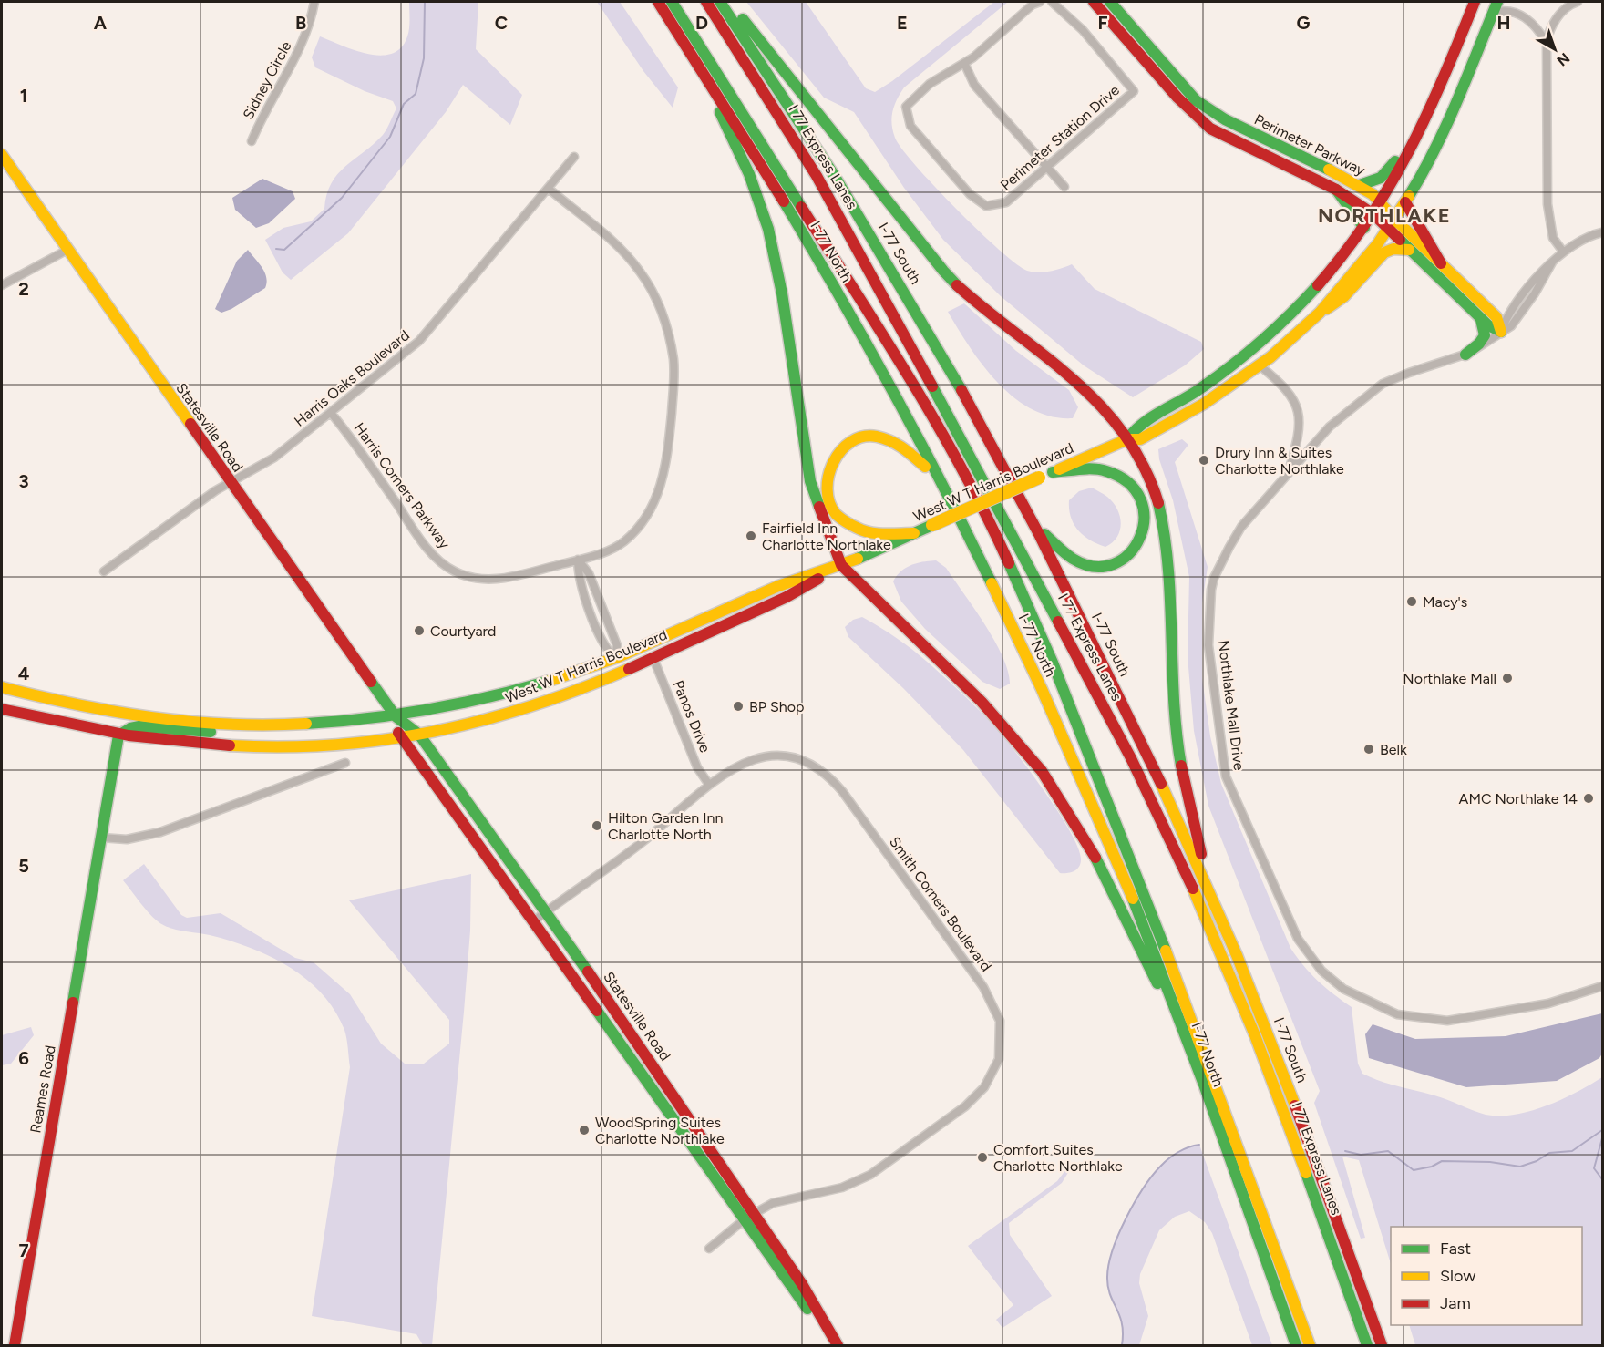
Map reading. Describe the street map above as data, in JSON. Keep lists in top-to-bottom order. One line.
{"streets":{"main road":["Perimeter Parkway","I 77 Express Lanes","I-77 North","I-77 South","Statesville Road","West W T Harris Boulevard","Reames Road"],"street":["Sidney Circle","Perimeter Station Drive","Harris Oaks Boulevard","Harris Corners Parkway","Northlake Mall Drive","Panos Drive","Smith Corners Boulevard"]},"crossings":[["Perimeter Parkway","West W T Harris Boulevard"],["Perimeter Parkway","Northlake Mall Drive"],["Harris Oaks Boulevard","Statesville Road"],["Harris Oaks Boulevard","Harris Corners Parkway"],["Statesville Road","West W T Harris Boulevard"],["Statesville Road","Smith Corners Boulevard"],["West W T Harris Boulevard","Panos Drive"],["West W T Harris Boulevard","Reames Road"],["Panos Drive","Smith Corners Boulevard"]],"districts":["NORTHLAKE"],"places":["Drury Inn & Suites Charlotte Northlake","Fairfield Inn Charlotte Northlake","Macy's","Courtyard","Northlake Mall","BP Shop","Belk","AMC Northlake 14","Hilton Garden Inn Charlotte North","WoodSpring Suites Charlotte Northlake","Comfort Suites Charlotte Northlake"],"legend":["Fast","Slow","Jam"],"north":"bottom right","grid":{"columns":["A","B","C","D","E","F","G","H"],"rows":["1","2","3","4","5","6","7"]}}
